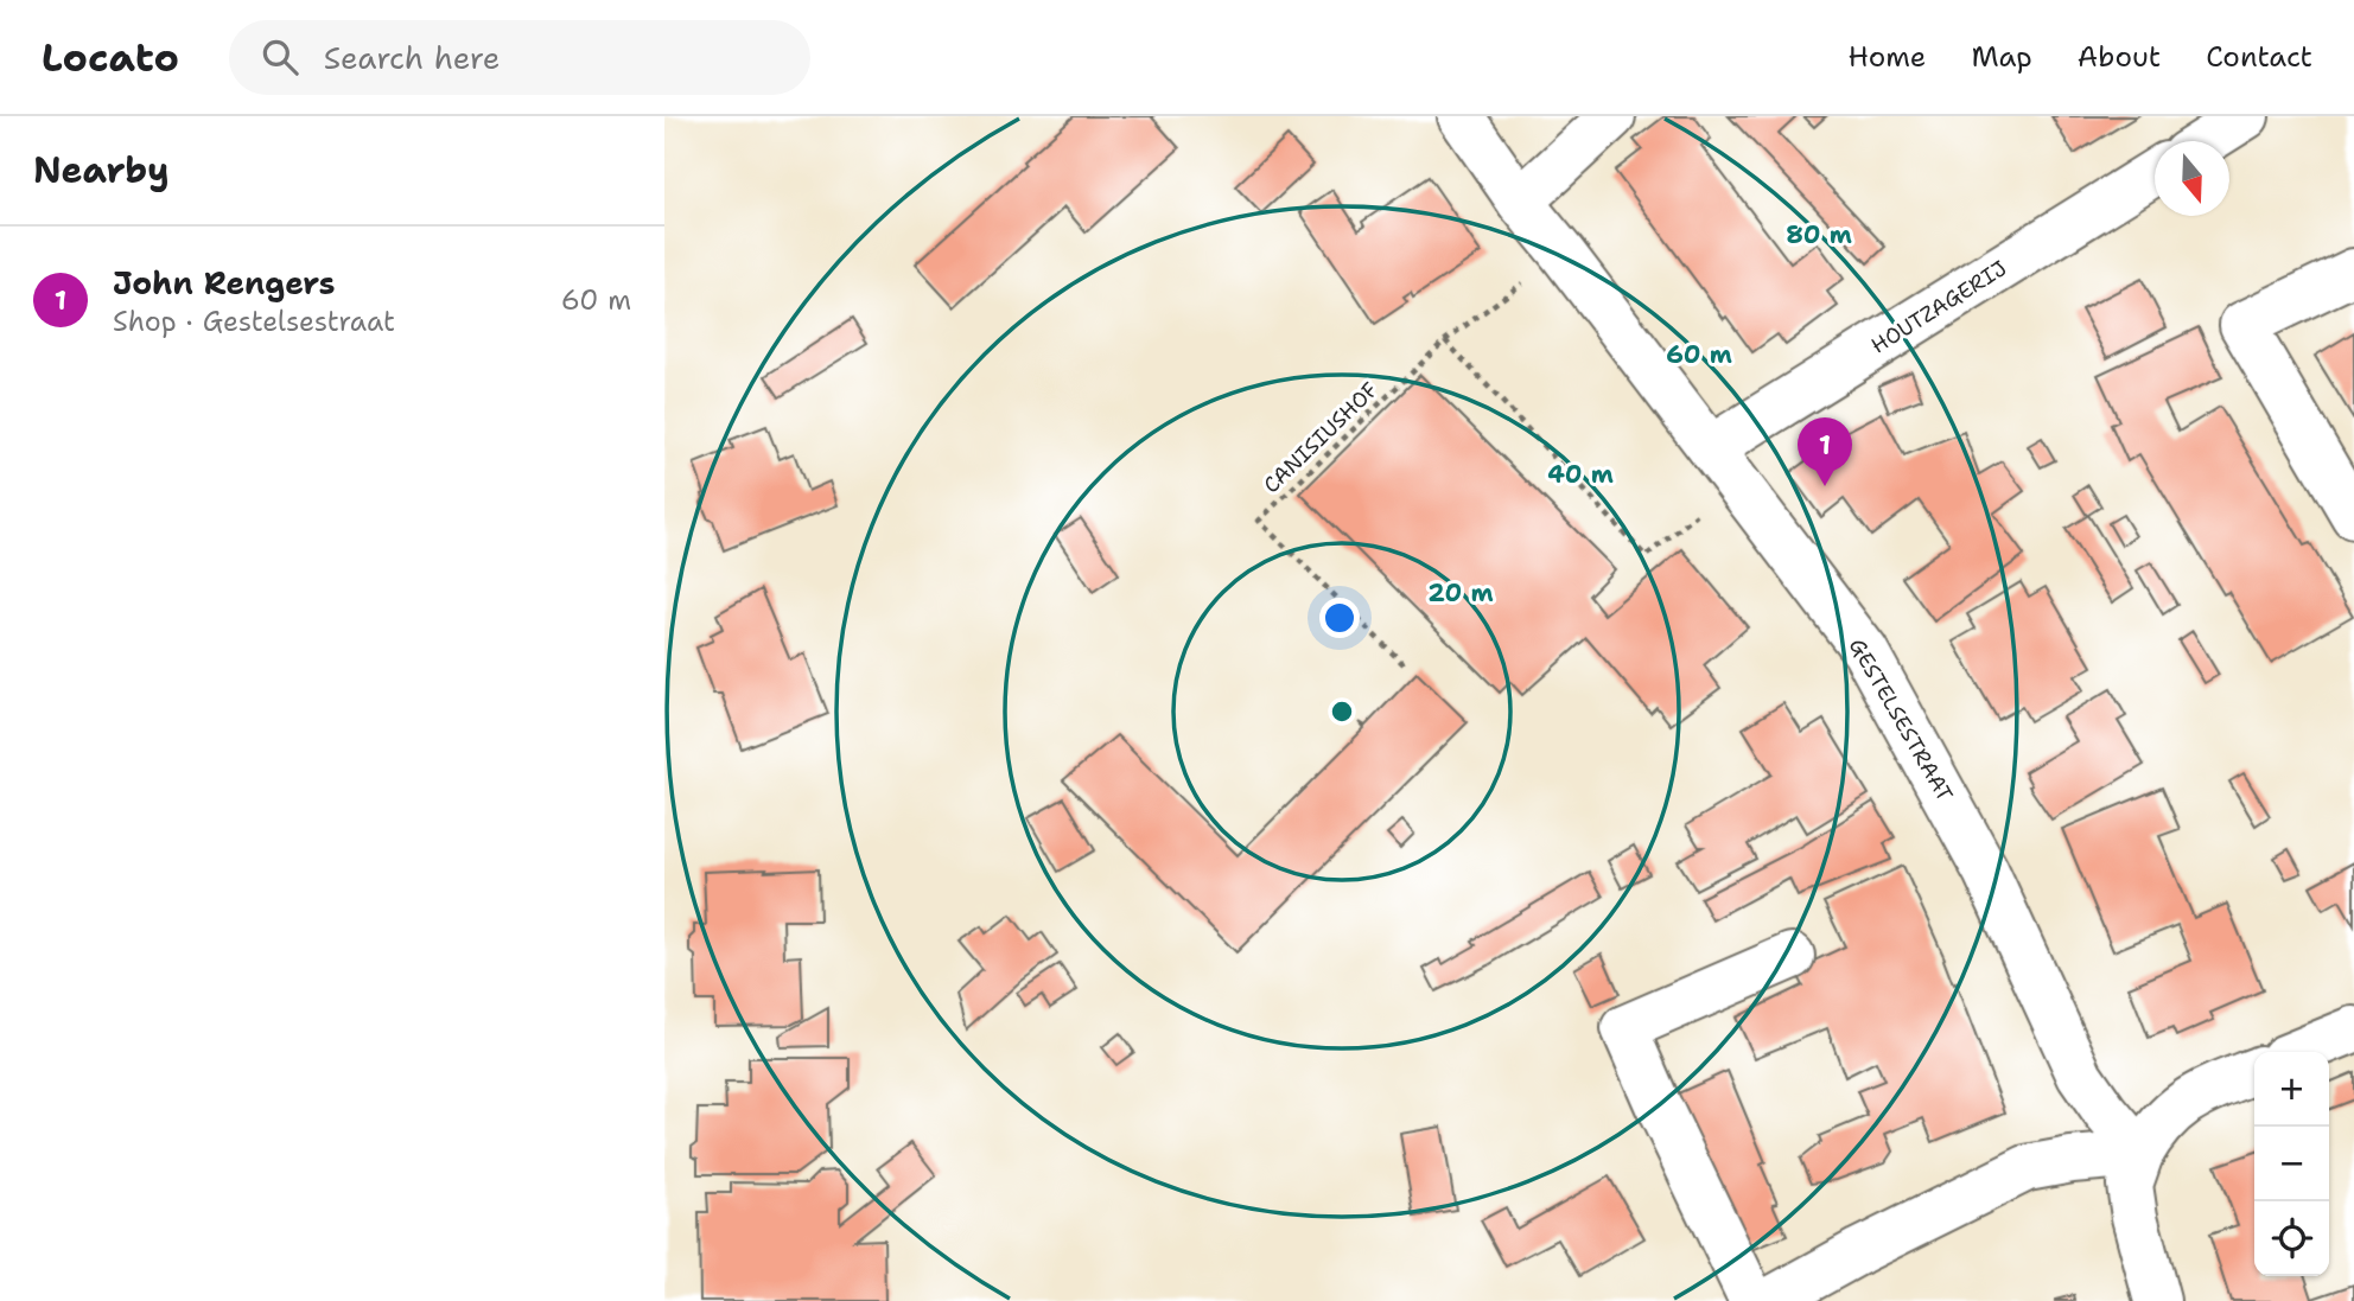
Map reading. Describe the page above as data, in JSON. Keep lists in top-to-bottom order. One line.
{"streets":{"street":["HOUTZAGERIJ","GESTELSESTRAAT"],"path":["CANISIUSHOF"]},"crossings":[["HOUTZAGERIJ","GESTELSESTRAAT"],["CANISIUSHOF","GESTELSESTRAAT"]],"north":"bottom","page":{"header":"Locato","search":"Search here","nav":["Home","Map","About","Contact"],"heading":"Nearby","list":[{"mark":"1","name":"John Rengers","note":"Shop · Gestelsestraat","value":"60 m"}],"pins":"1","map_buttons":["+","−"]},"rings":["80 m","60 m","40 m","20 m"]}
